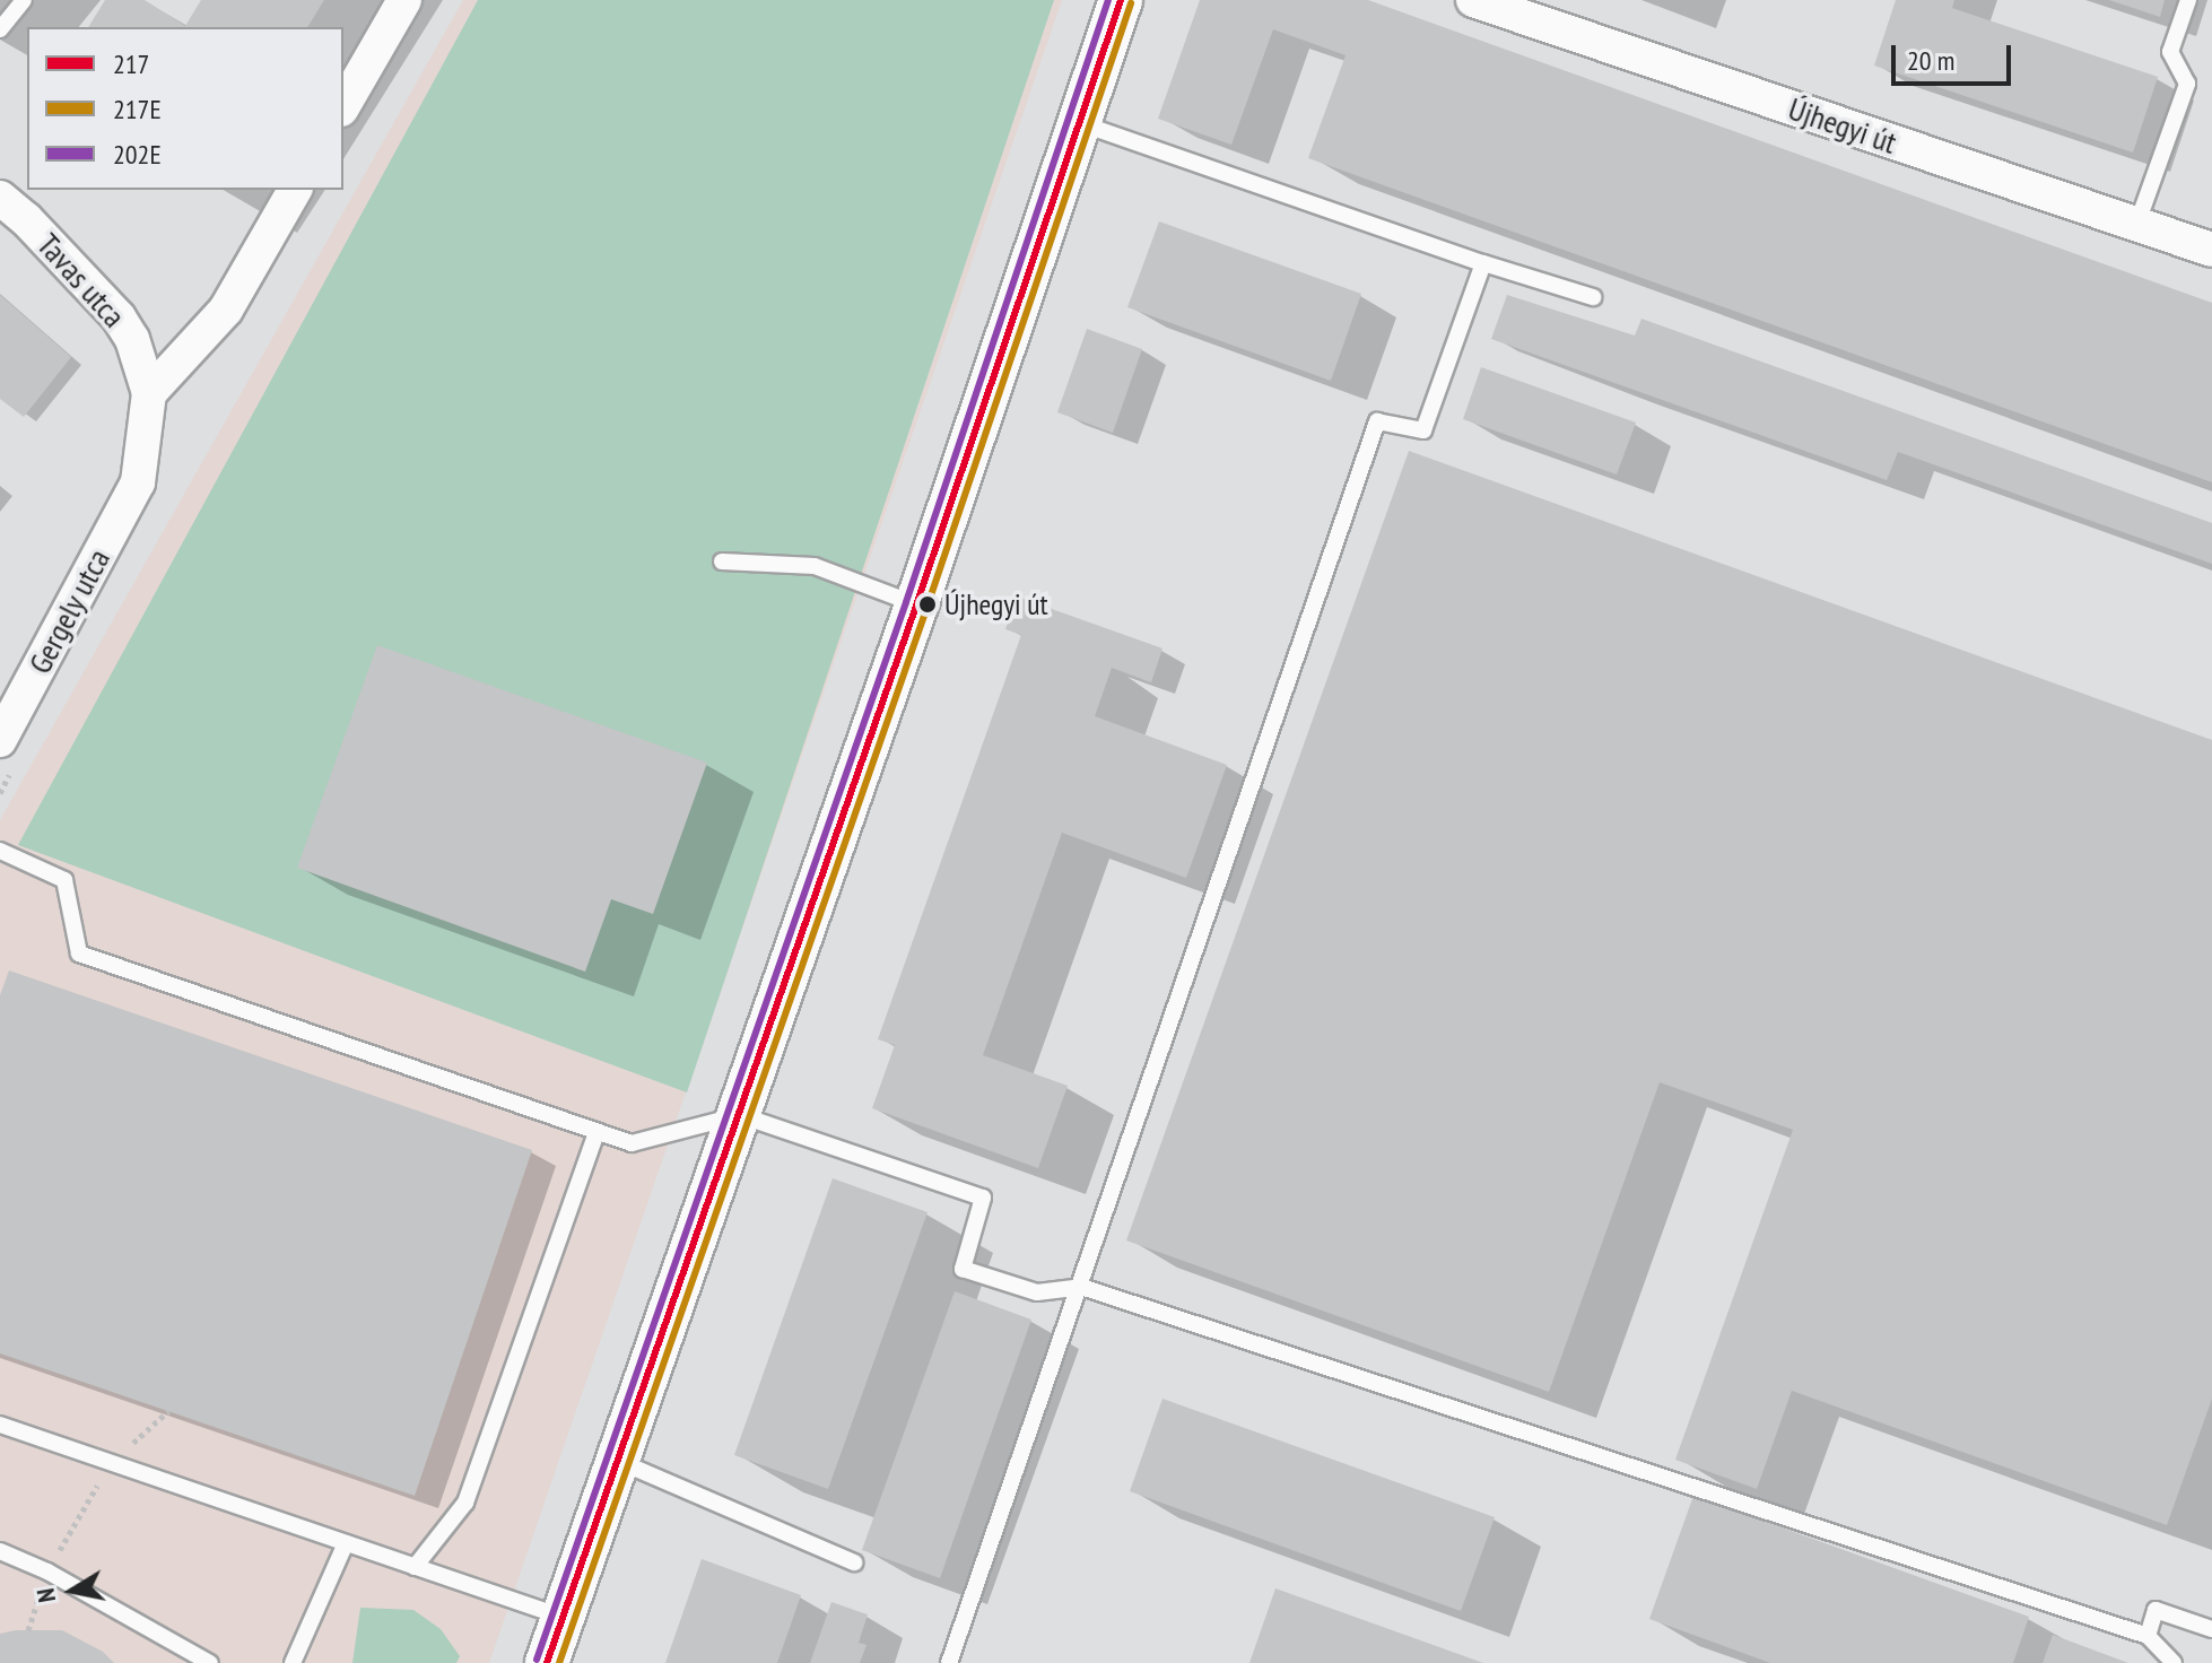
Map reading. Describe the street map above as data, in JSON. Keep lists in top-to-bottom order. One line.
{"streets":{"street":["Újhegyi út","Tavas utca","Gergely utca"]},"crossings":[["Tavas utca","Gergely utca"]],"places":["Újhegyi út"],"lines":["transit line 217","transit line 202E","transit line 217E"],"legend":["217","217E","202E"],"scale_bar":"20 m","north":"left"}
